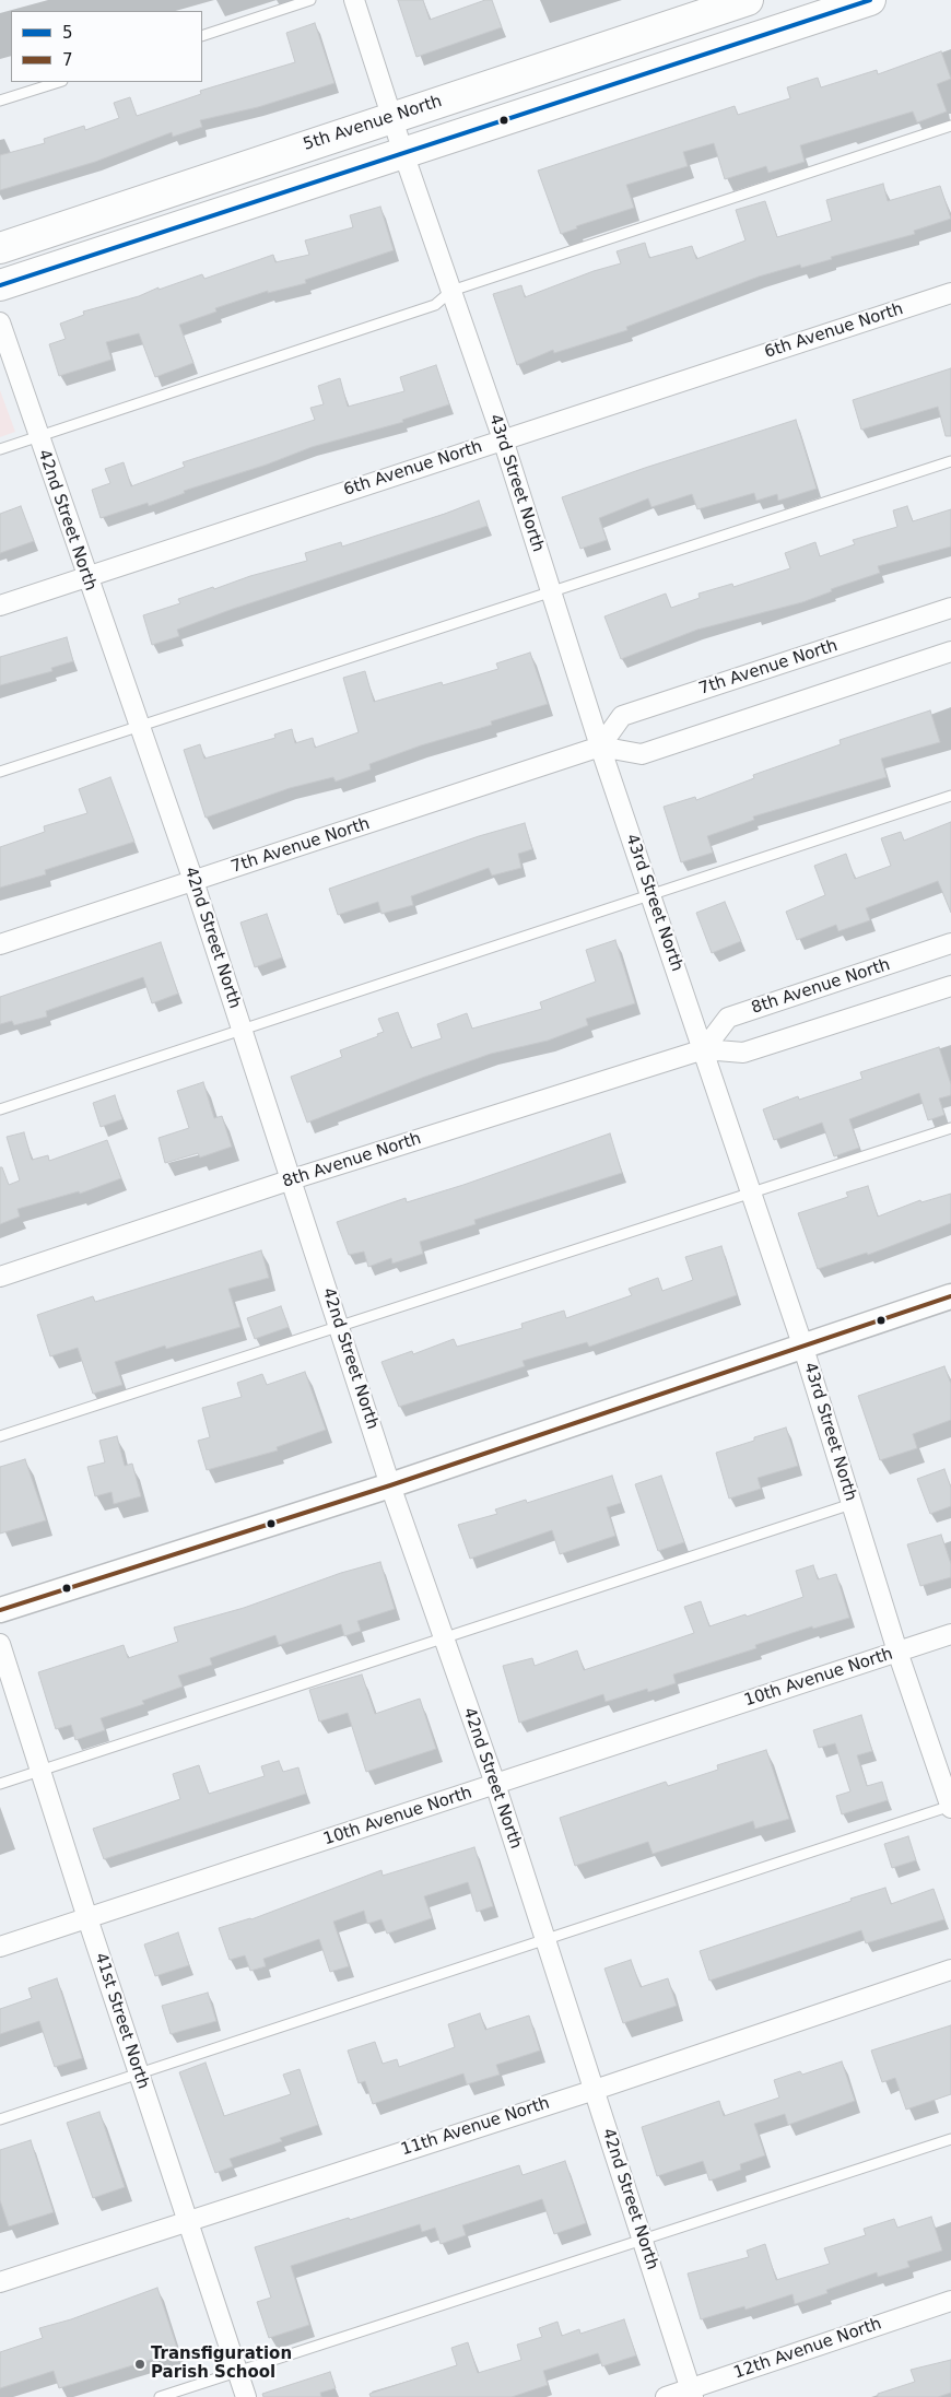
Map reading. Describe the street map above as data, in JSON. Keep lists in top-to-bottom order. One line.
{"streets":{"main road":["5th Avenue North"],"street":["6th Avenue North","43rd Street North","42nd Street North","7th Avenue North","8th Avenue North","10th Avenue North","41st Street North","11th Avenue North","12th Avenue North"]},"crossings":[["5th Avenue North","43rd Street North"],["6th Avenue North","43rd Street North"],["6th Avenue North","42nd Street North"],["43rd Street North","7th Avenue North"],["43rd Street North","8th Avenue North"],["43rd Street North","10th Avenue North"],["42nd Street North","7th Avenue North"],["42nd Street North","8th Avenue North"],["42nd Street North","10th Avenue North"],["42nd Street North","11th Avenue North"],["42nd Street North","12th Avenue North"],["10th Avenue North","41st Street North"],["41st Street North","11th Avenue North"]],"places":["Transfiguration Parish School"],"lines":["transit line 5","transit line 7"],"legend":["5","7"]}
